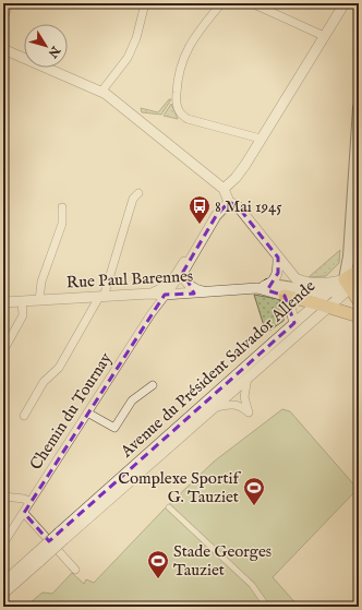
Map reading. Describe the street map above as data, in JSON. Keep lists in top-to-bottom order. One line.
{"streets":{"main road":["Avenue du Président Salvador Allende"],"street":["Rue Paul Barennes","Chemin du Tournay"]},"crossings":[["Rue Paul Barennes","Chemin du Tournay"]],"places":{"bus stop":["8 Mai 1945"],"sports":["Complexe Sportif G. Tauziet","Stade Georges Tauziet"]},"north":"bottom right"}
